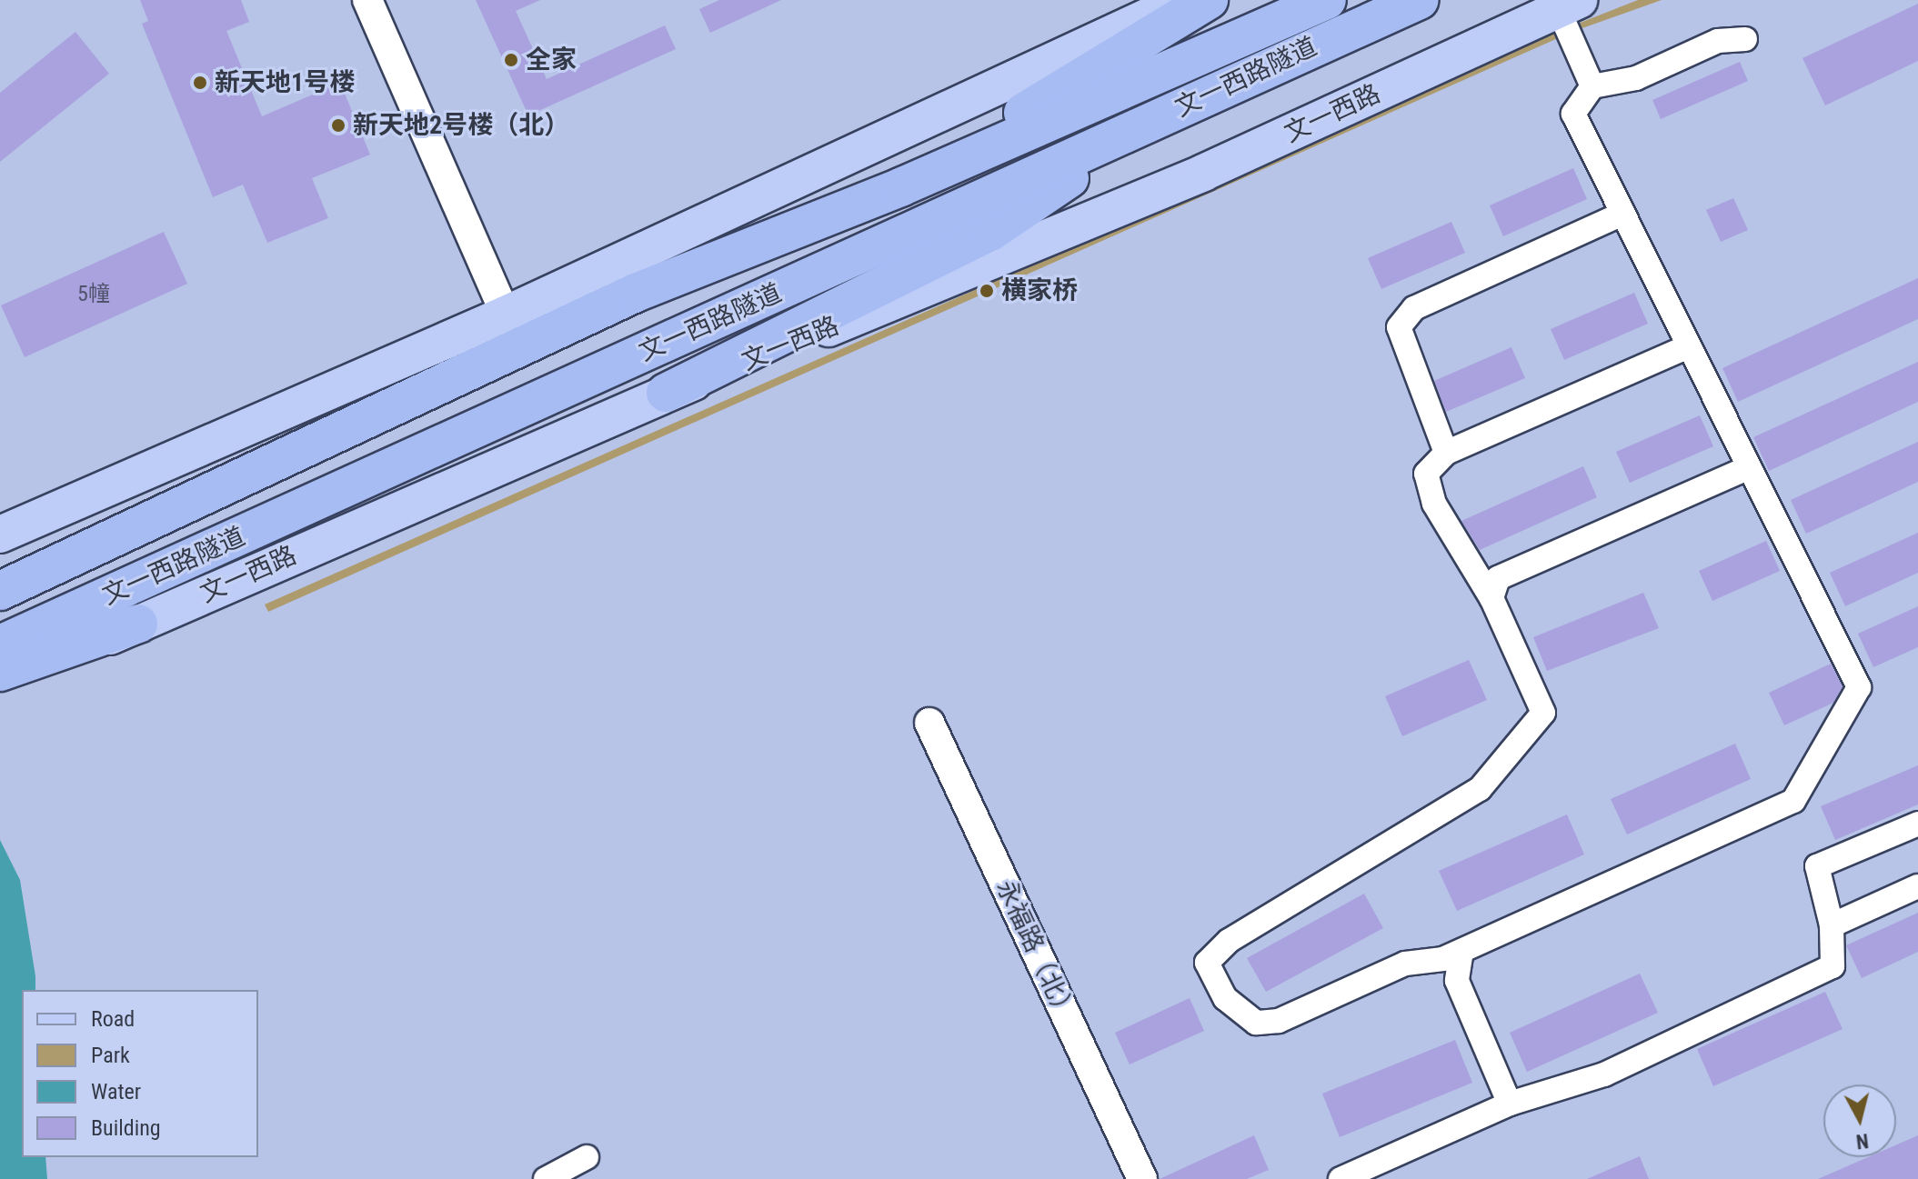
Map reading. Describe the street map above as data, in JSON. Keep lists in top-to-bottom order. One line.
{"streets":{"highway":["文一西路隧道"],"main road":["文一西路"],"street":["永福路（北）"]},"places":["全家","新天地1号楼","新天地2号楼（北）","横家桥"],"house_numbers":["5幢"],"legend":["Road","Park","Water","Building"],"north":"bottom"}
